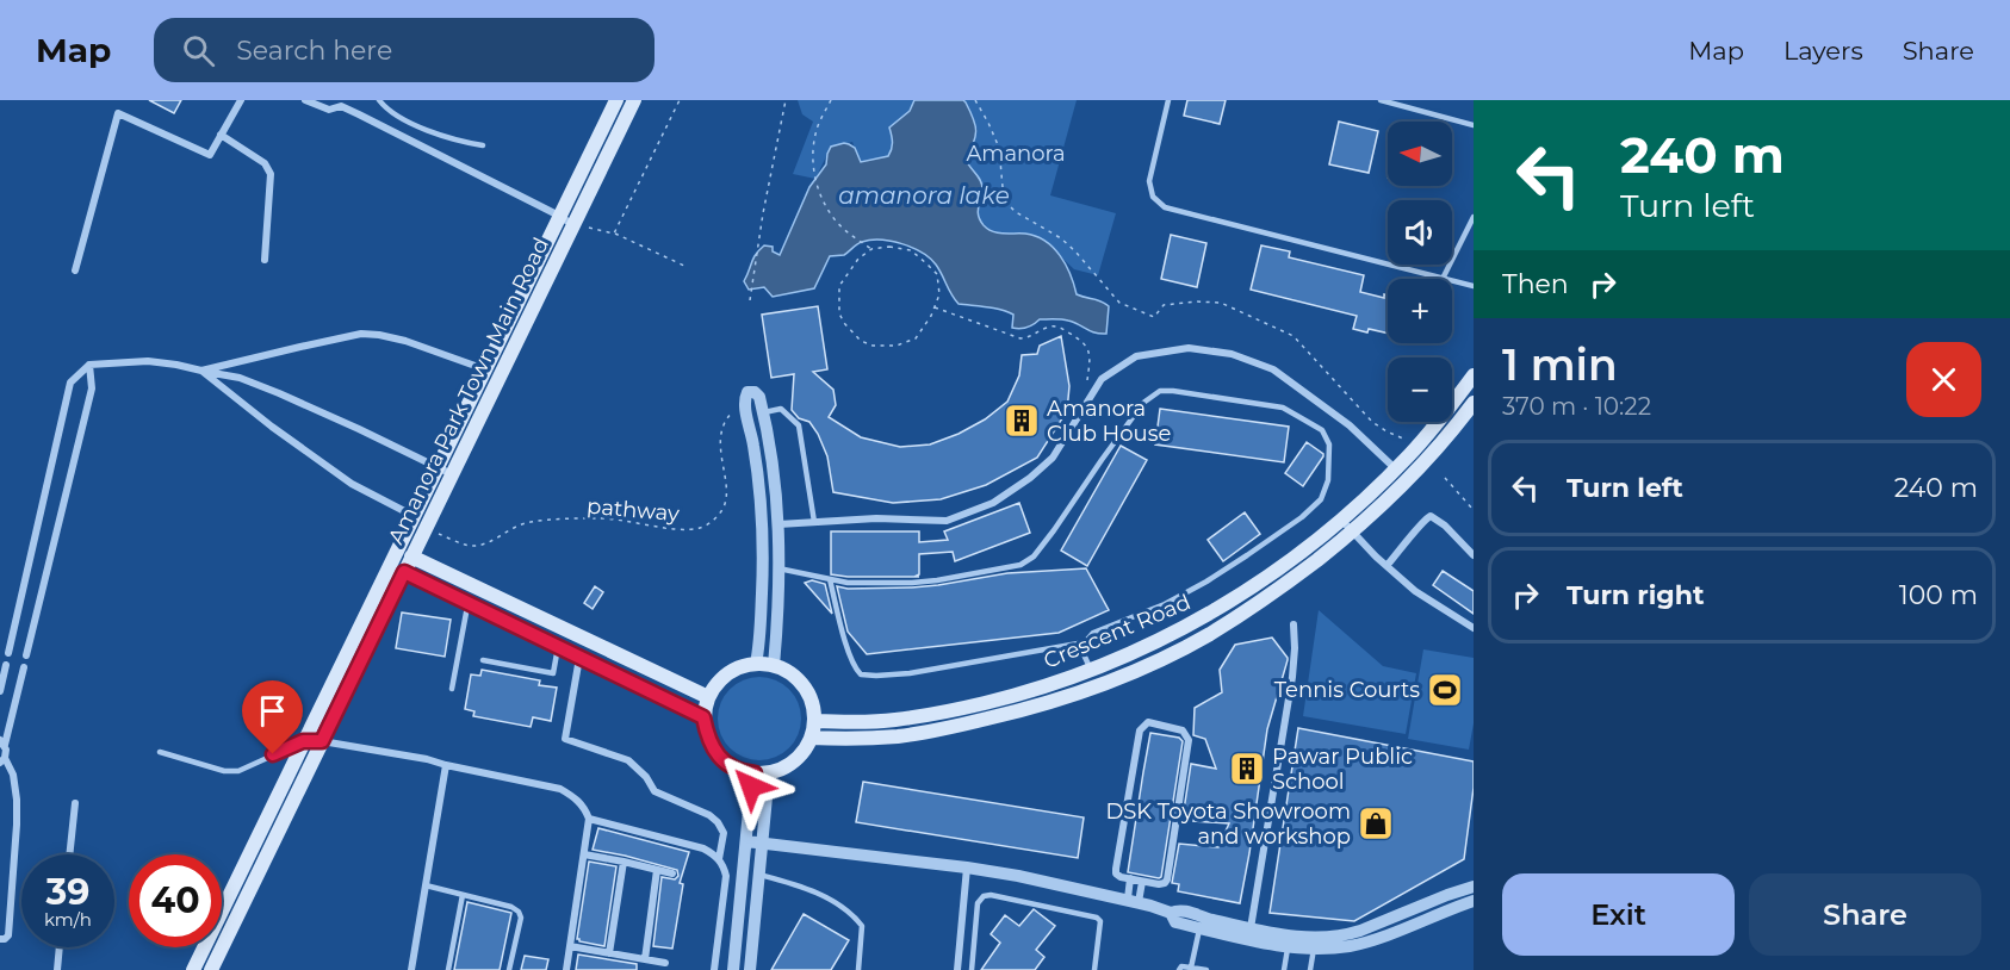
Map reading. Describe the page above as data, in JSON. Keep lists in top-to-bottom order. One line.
{"streets":{"main road":["Amanora Park Town Main Road","Crescent Road"],"path":["pathway"]},"crossings":[["Amanora Park Town Main Road","pathway"]],"water":["amanora lake"],"parks":["Amanora"],"places":{"building":["Amanora Club House","Pawar Public School"],"sports":["Tennis Courts"],"shop":["DSK Toyota Showroom and workshop"]},"north":"left","page":{"header":"Map","search":"Search here","nav":["Map","Layers","Share"],"turn":["240 m","Turn left"],"map_buttons":["+","−"],"then":"Then","heading":["1 min","370 m · 10:22"],"list":[{"name":"Turn left","value":"240 m"},{"name":"Turn right","value":"100 m"}],"speed":"39 km/h","limit":"40","buttons":["Exit","Share"]}}
